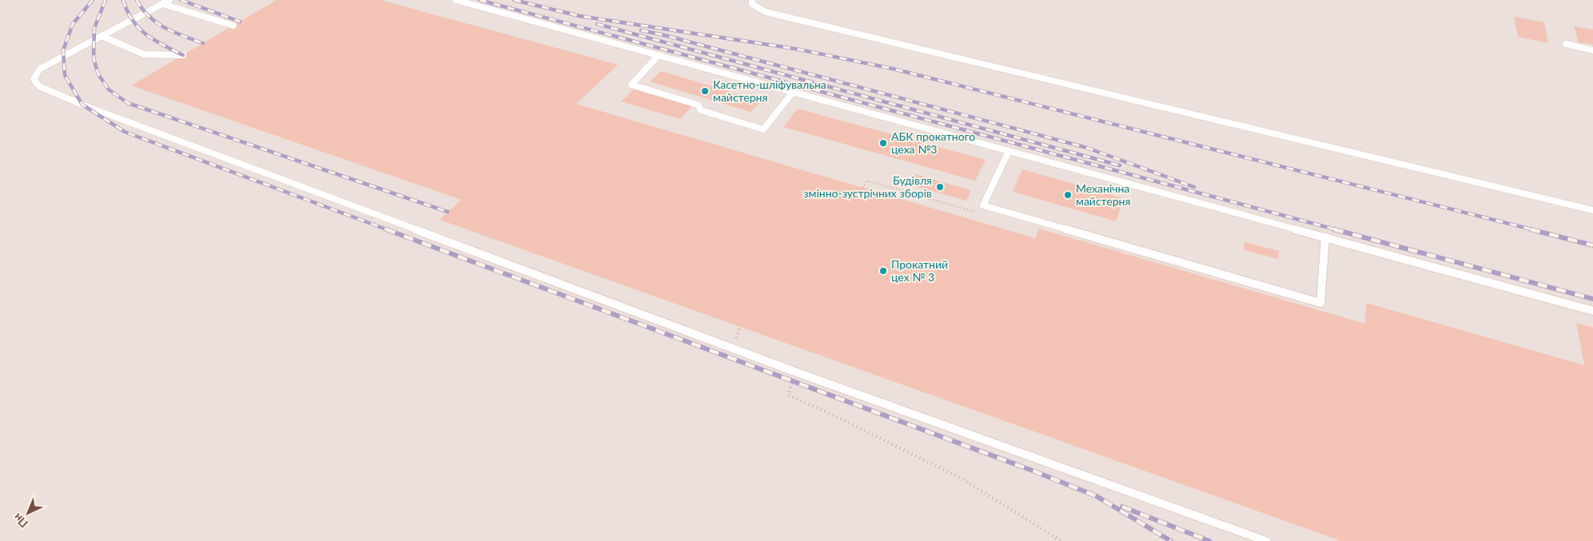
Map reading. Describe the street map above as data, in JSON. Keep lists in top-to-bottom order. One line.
{"places":["Касетно-шліфувальна майстерня","АБК прокатного цеха №3","Будівля змінно-зустрічних зборів","Механічна майстерня","Прокатний цех № 3"],"north":"bottom left"}
